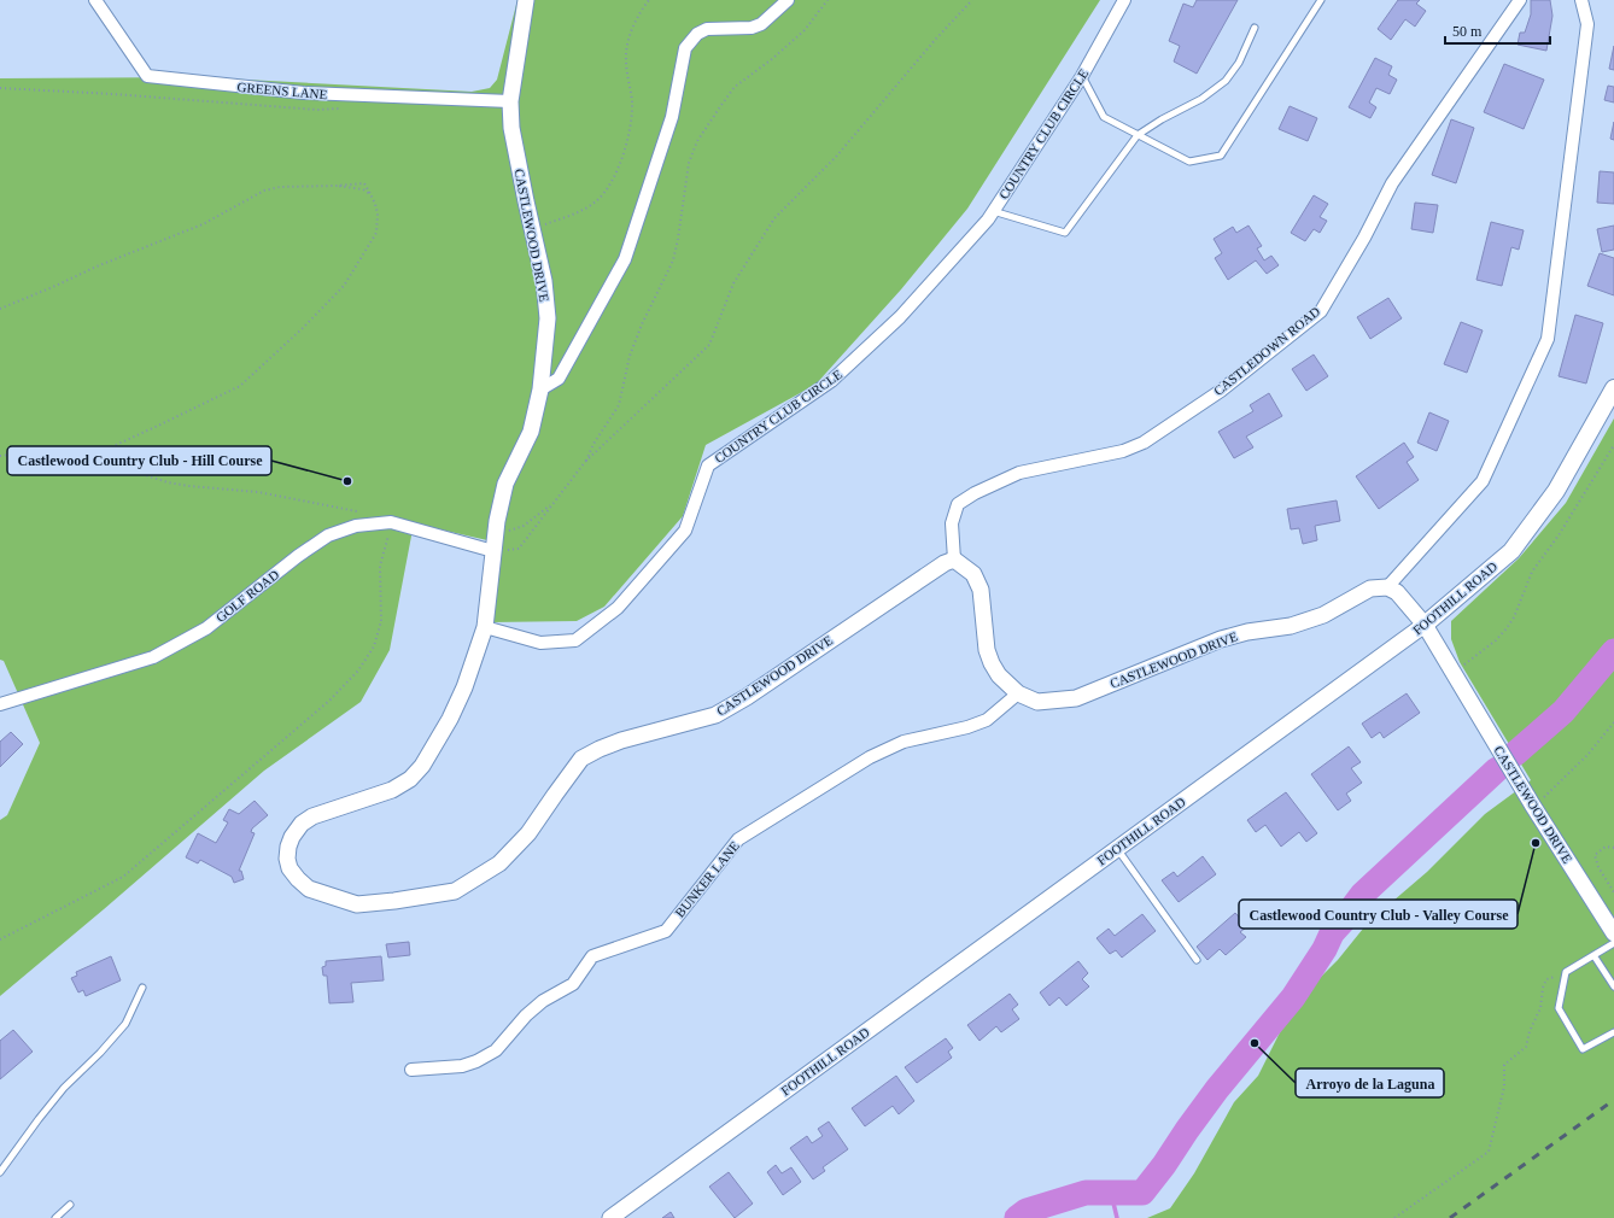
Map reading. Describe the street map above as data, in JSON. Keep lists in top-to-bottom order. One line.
{"streets":{"main road":["FOOTHILL ROAD"],"street":["GREENS LANE","COUNTRY CLUB CIRCLE","CASTLEWOOD DRIVE","CASTLEDOWN ROAD","GOLF ROAD","BUNKER LANE"]},"crossings":[["GREENS LANE","CASTLEWOOD DRIVE"],["COUNTRY CLUB CIRCLE","CASTLEWOOD DRIVE"],["CASTLEWOOD DRIVE","CASTLEDOWN ROAD"],["CASTLEWOOD DRIVE","GOLF ROAD"],["CASTLEWOOD DRIVE","FOOTHILL ROAD"],["CASTLEWOOD DRIVE","BUNKER LANE"]],"places":["Castlewood Country Club - Hill Course","Castlewood Country Club - Valley Course","Arroyo de la Laguna"],"scale_bar":"50 m"}
